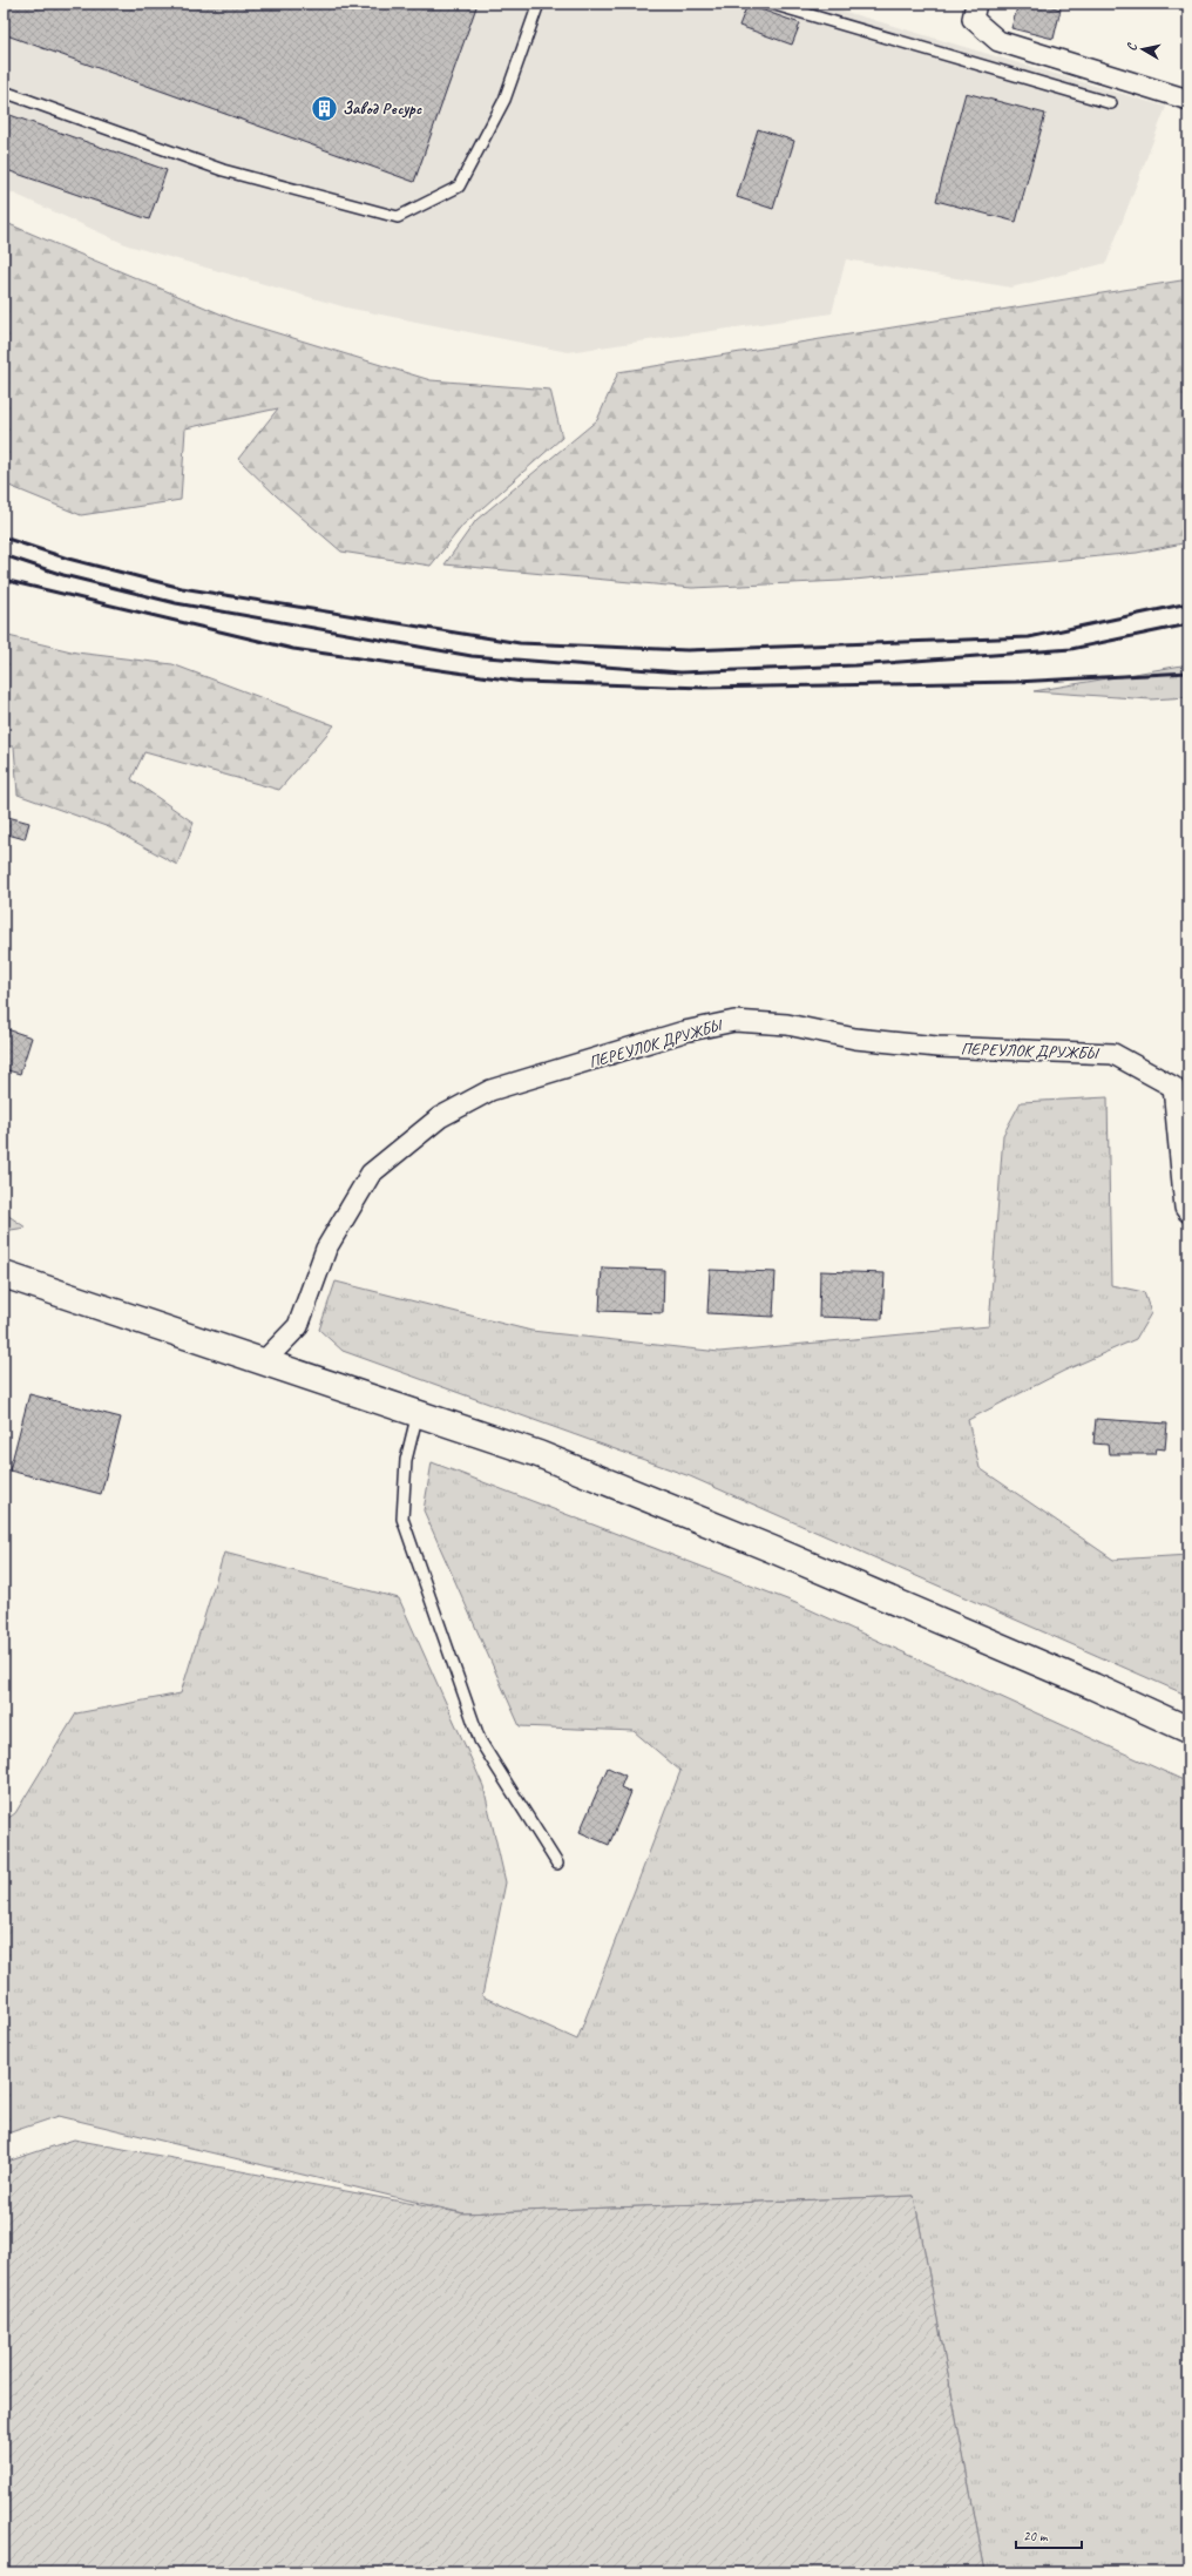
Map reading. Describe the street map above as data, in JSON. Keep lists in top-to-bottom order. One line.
{"streets":{"street":["ПЕРЕУЛОК ДРУЖБЫ"]},"places":{"building":["Завод Ресурс"]},"scale_bar":"20 m","north":"left"}
